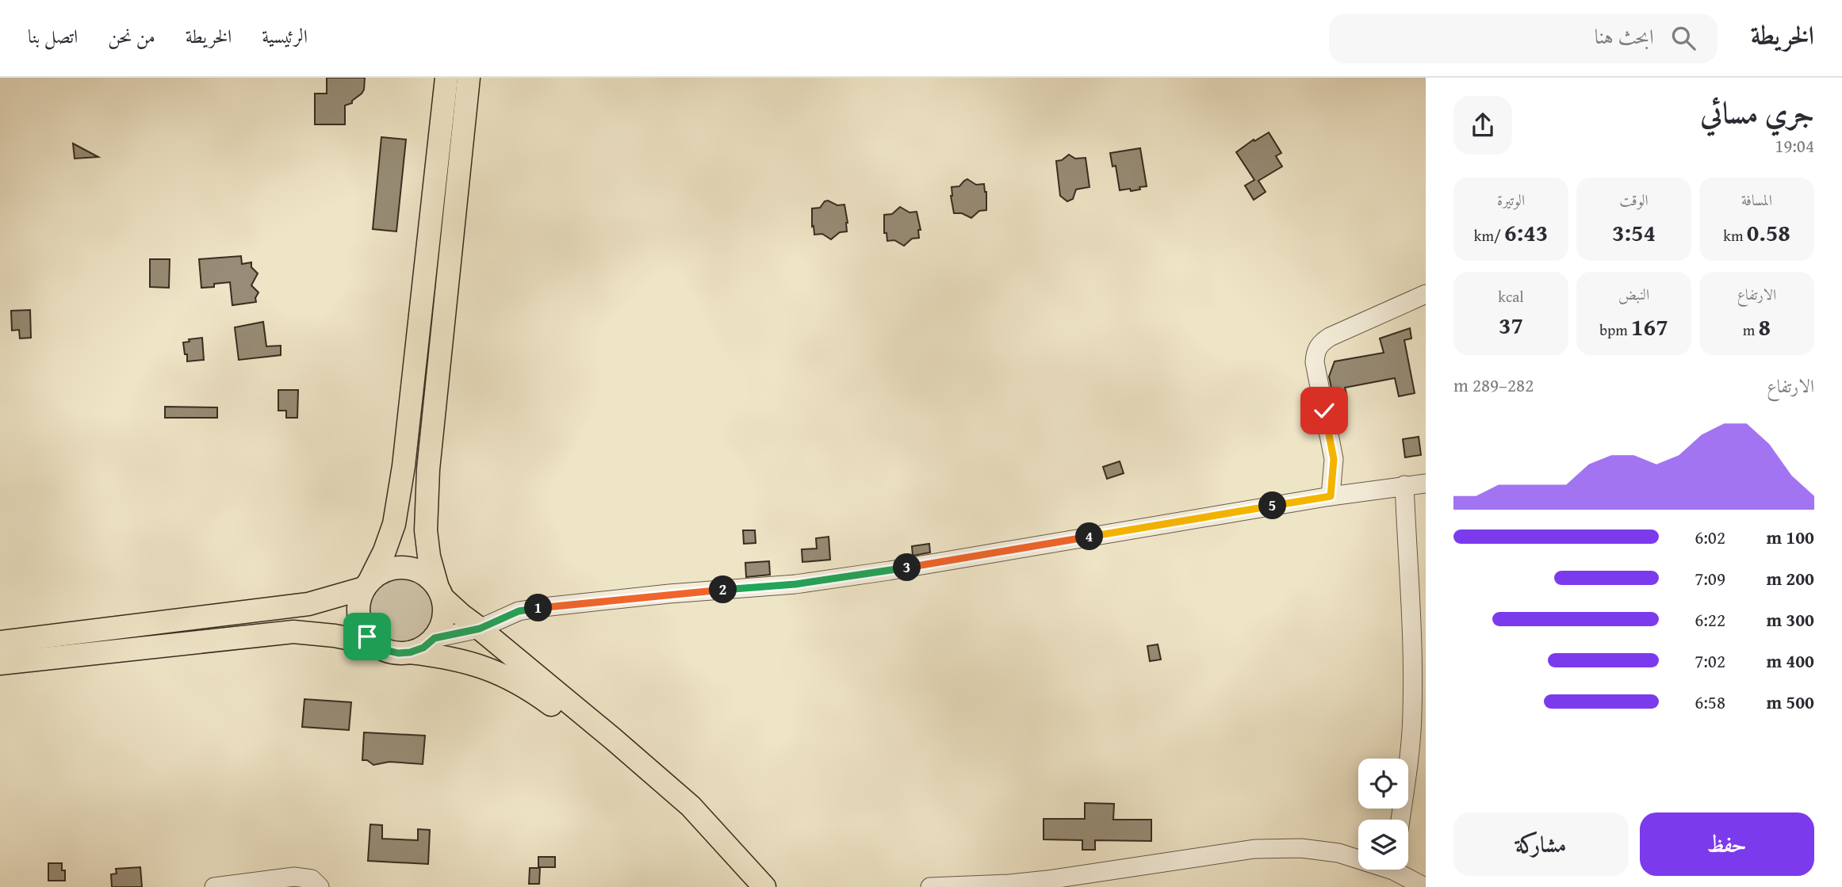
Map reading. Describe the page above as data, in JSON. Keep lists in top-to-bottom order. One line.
{"page":{"header":"الخريطة","search":"ابحث هنا","nav":["الرئيسية","الخريطة","من نحن","اتصل بنا"],"heading":["جري مسائي","19:04"],"stats":[["المسافة","0.58 km"],["الوقت","3:54"],["الوتيرة","6:43 /km"],["الارتفاع","8 m"],["النبض","167 bpm"],["kcal","37"]],"chart":["الارتفاع","282–289 m"],"pins":["5","4","3","2","1"],"list":[{"name":"100 m","note":"6:02"},{"name":"200 m","note":"7:09"},{"name":"300 m","note":"6:22"},{"name":"400 m","note":"7:02"},{"name":"500 m","note":"6:58"}],"buttons":["حفظ","مشاركة"]}}
